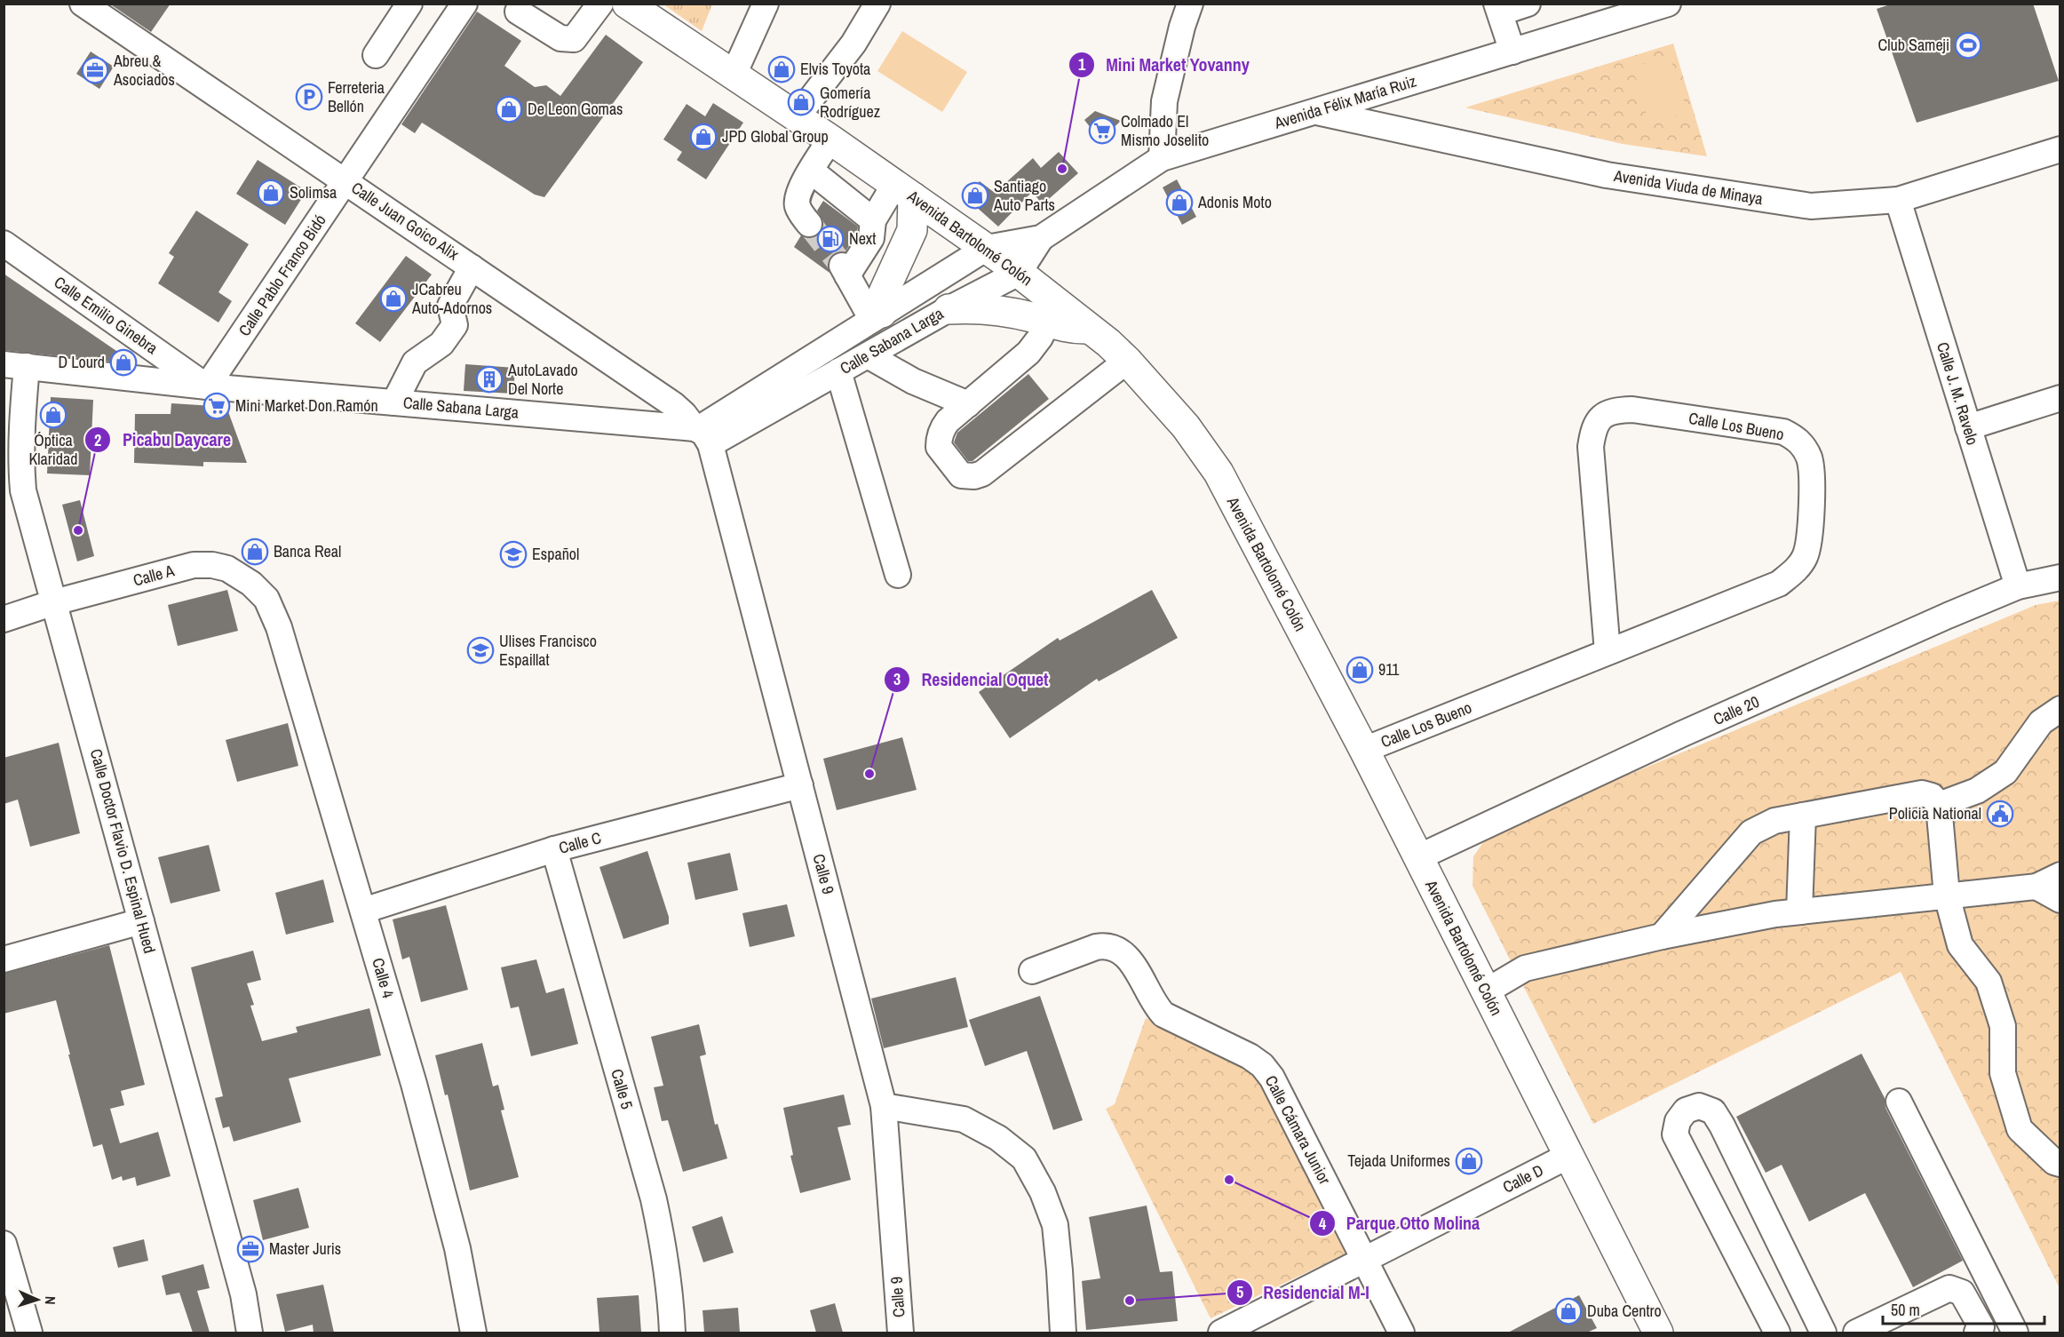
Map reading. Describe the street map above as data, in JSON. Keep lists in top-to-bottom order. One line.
{"streets":{"main road":["Avenida Bartolomé Colón"],"street":["Avenida Félix María Ruiz","Avenida Viuda de Minaya","Calle Juan Goico Alix","Calle Pablo Franco Bidó","Calle Emilio Ginebra","Calle Sabana Larga","Calle J. M. Ravelo","Calle Los Bueno","Calle A","Calle 20","Calle C","Calle Doctor Flavio D. Espinal Hued","Calle 9","Calle 4","Calle 5","Calle Cámara Junior","Calle D"]},"crossings":[["Avenida Félix María Ruiz","Avenida Viuda de Minaya"],["Avenida Félix María Ruiz","Avenida Bartolomé Colón"],["Avenida Félix María Ruiz","Calle Sabana Larga"],["Avenida Viuda de Minaya","Calle J. M. Ravelo"],["Calle Juan Goico Alix","Calle Pablo Franco Bidó"],["Calle Juan Goico Alix","Calle Sabana Larga"],["Calle Juan Goico Alix","Calle 9"],["Avenida Bartolomé Colón","Calle Sabana Larga"],["Avenida Bartolomé Colón","Calle Los Bueno"],["Avenida Bartolomé Colón","Calle 20"],["Avenida Bartolomé Colón","Calle D"],["Calle Pablo Franco Bidó","Calle Emilio Ginebra"],["Calle Pablo Franco Bidó","Calle Sabana Larga"],["Calle Emilio Ginebra","Calle Sabana Larga"],["Calle Sabana Larga","Calle Doctor Flavio D. Espinal Hued"],["Calle Sabana Larga","Calle 9"],["Calle J. M. Ravelo","Calle 20"],["Calle A","Calle Doctor Flavio D. Espinal Hued"],["Calle A","Calle 4"],["Calle C","Calle 9"],["Calle C","Calle 4"],["Calle C","Calle 5"],["Calle Cámara Junior","Calle D"]],"places":{"sports":["Club Sameji"],"shop":["Elvis Toyota","Gomería Rodríguez","De Leon Gomas","JPD Global Group","Solimsa","Santiago Auto Parts","Adonis Moto","JCabreu Auto-Adornos","D Lourd","Óptica Klaridad","Banca Real","911","Tejada Uniformes","Duba Centro"],"office":["Abreu & Asociados","Master Juris"],"parking":["Ferreteria Bellón"],"supermarket":["Colmado El Mismo Joselito","Mini Market Don Ramón"],"other":["Mini Market Yovanny","Picabu Daycare","Residencial Oquet","Parque Otto Molina","Residencial M-I"],"fuel station":["Next"],"building":["AutoLavado Del Norte"],"school or university":["Español","Ulises Francisco Espaillat"],"public building":["Policia National"]},"scale_bar":"50 m","north":"right"}
